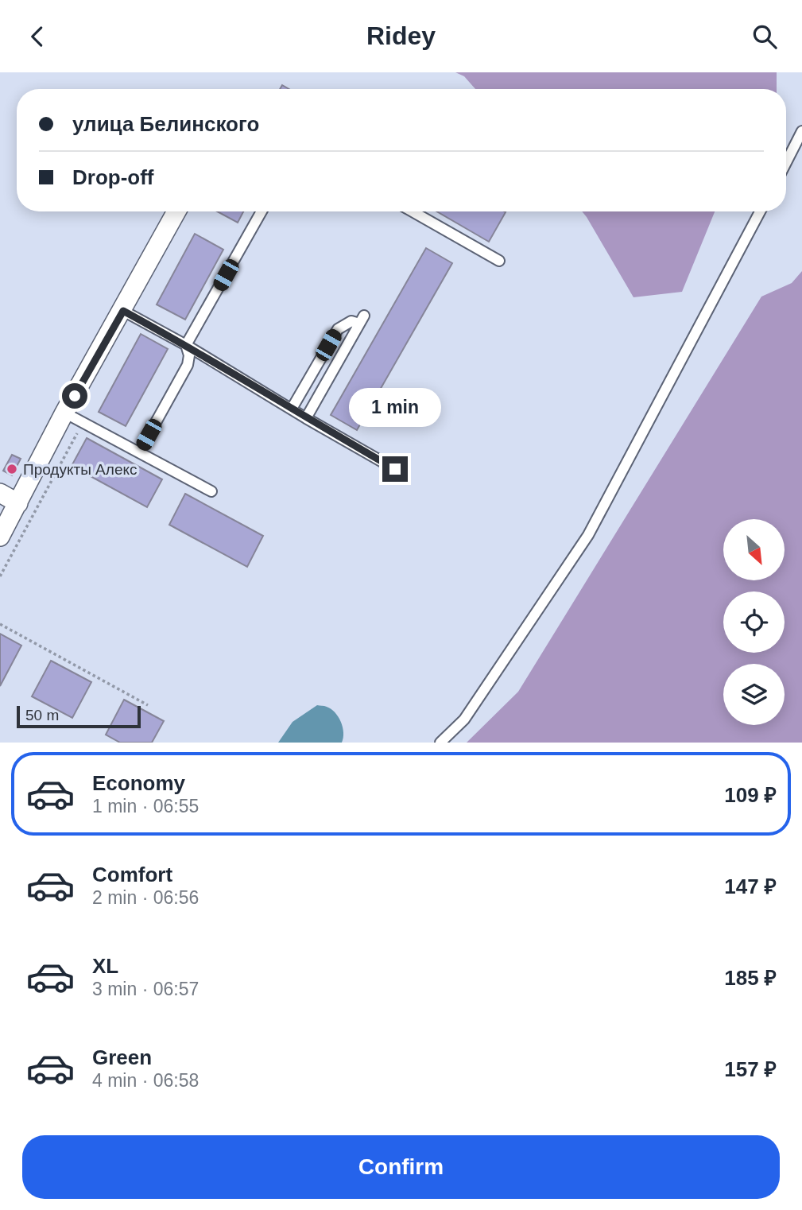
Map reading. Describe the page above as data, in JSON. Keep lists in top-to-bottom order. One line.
{"places":["Продукты Алекс"],"scale_bar":"50 m","north":"bottom right","page":{"header":"Ridey","banner":["улица Белинского","Drop-off"],"bubble":"1 min","scale":"50 m","list":[{"name":"Economy","note":"1 min · 06:55","value":"109 ₽"},{"name":"Comfort","note":"2 min · 06:56","value":"147 ₽"},{"name":"XL","note":"3 min · 06:57","value":"185 ₽"},{"name":"Green","note":"4 min · 06:58","value":"157 ₽"}],"buttons":"Confirm"}}
